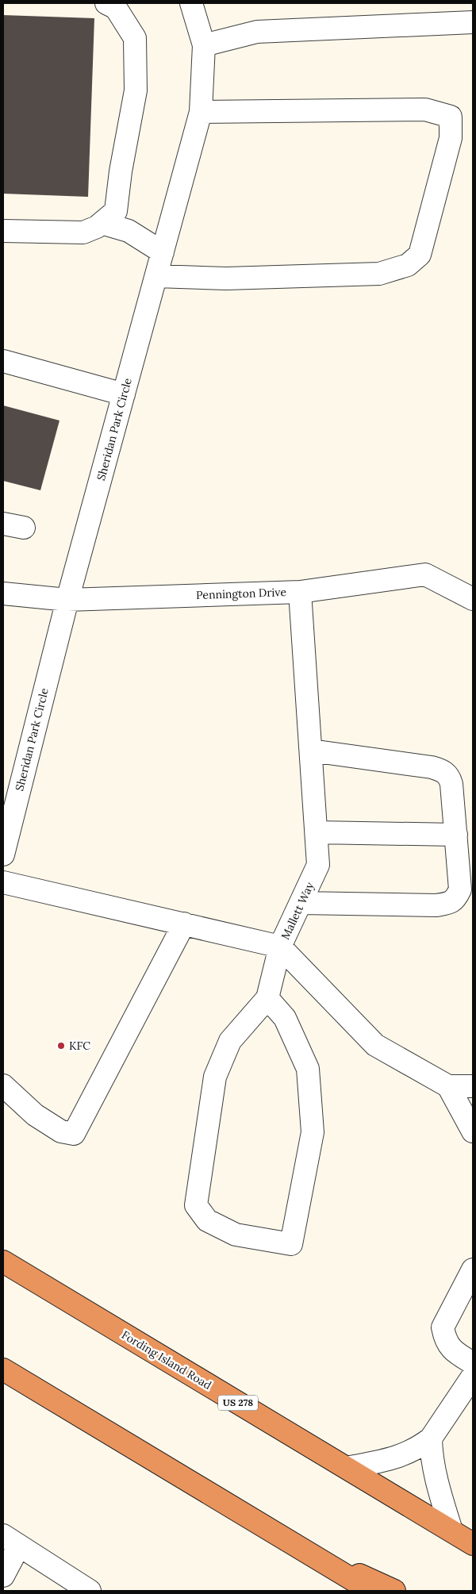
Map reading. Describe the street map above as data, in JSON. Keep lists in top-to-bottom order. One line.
{"streets":{"highway":["Fording Island Road","US 278"],"street":["Sheridan Park Circle","Pennington Drive","Mallett Way"]},"crossings":[["Sheridan Park Circle","Pennington Drive"],["Pennington Drive","Mallett Way"]],"places":["KFC"]}
